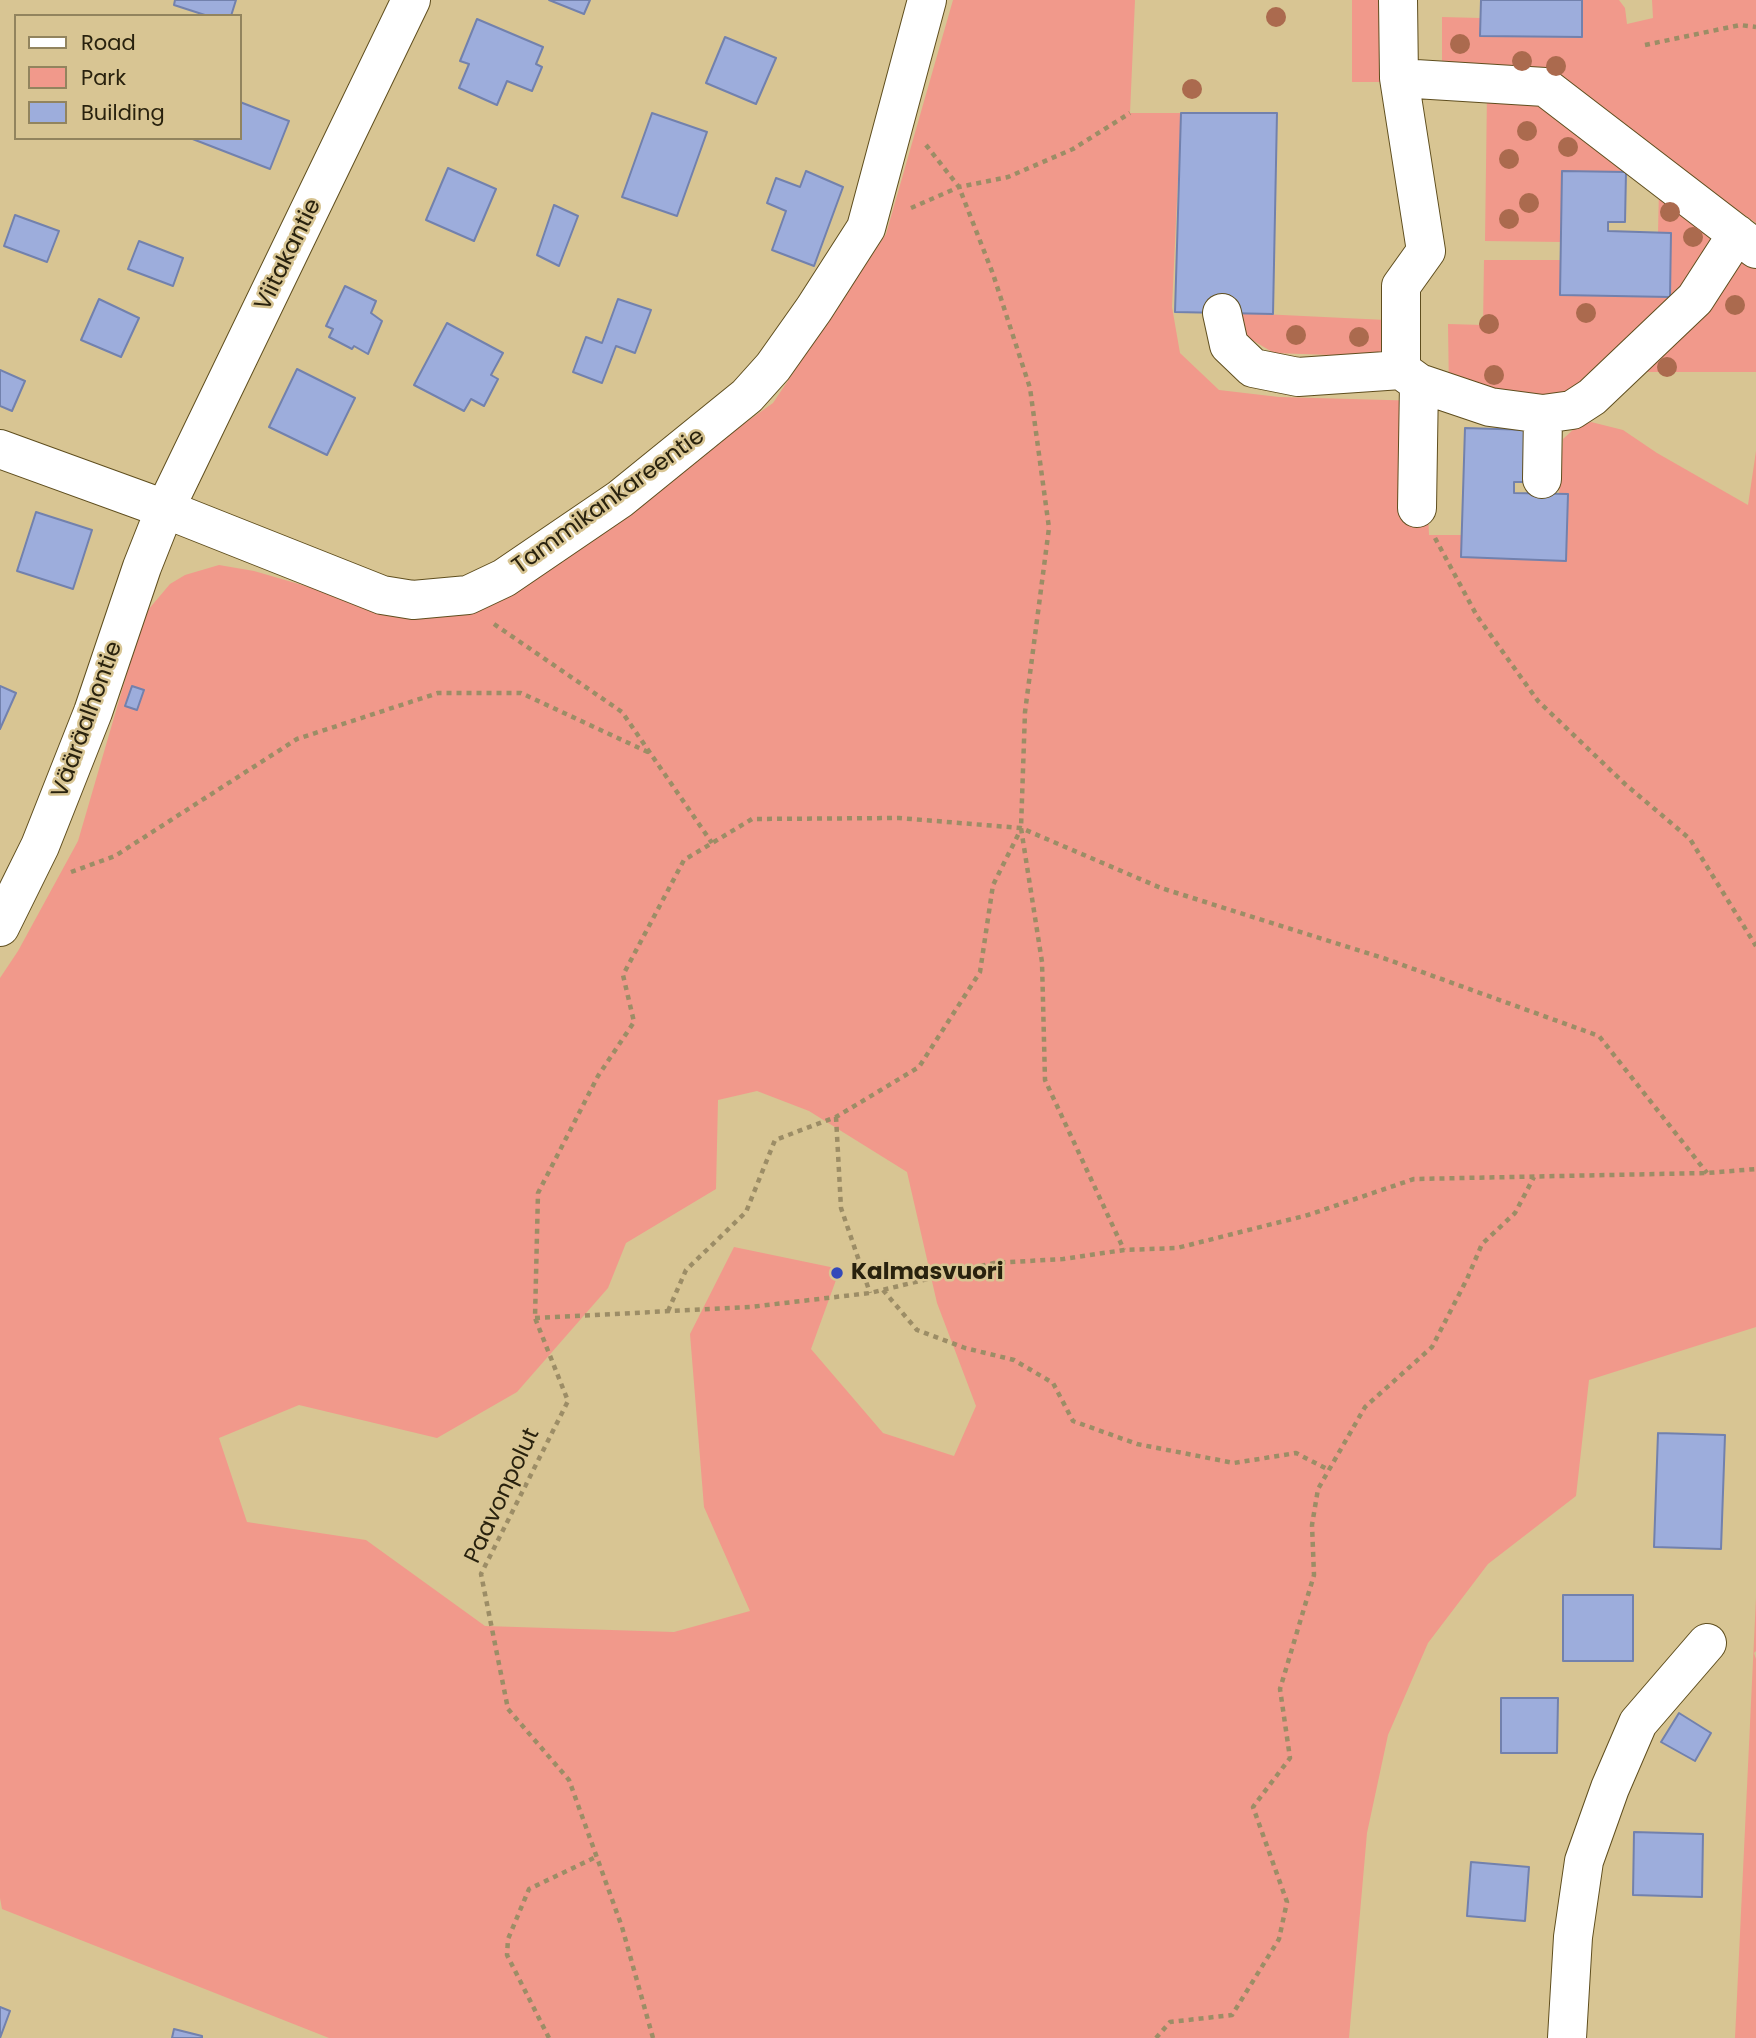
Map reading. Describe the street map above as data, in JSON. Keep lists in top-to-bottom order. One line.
{"streets":{"street":["Viitakantie","Tammikankareentie","Vääräalhontie"],"path":["Paavonpolut"]},"crossings":[["Viitakantie","Tammikankareentie"],["Viitakantie","Vääräalhontie"],["Tammikankareentie","Vääräalhontie"]],"places":["Kalmasvuori"],"legend":["Road","Park","Building"]}
